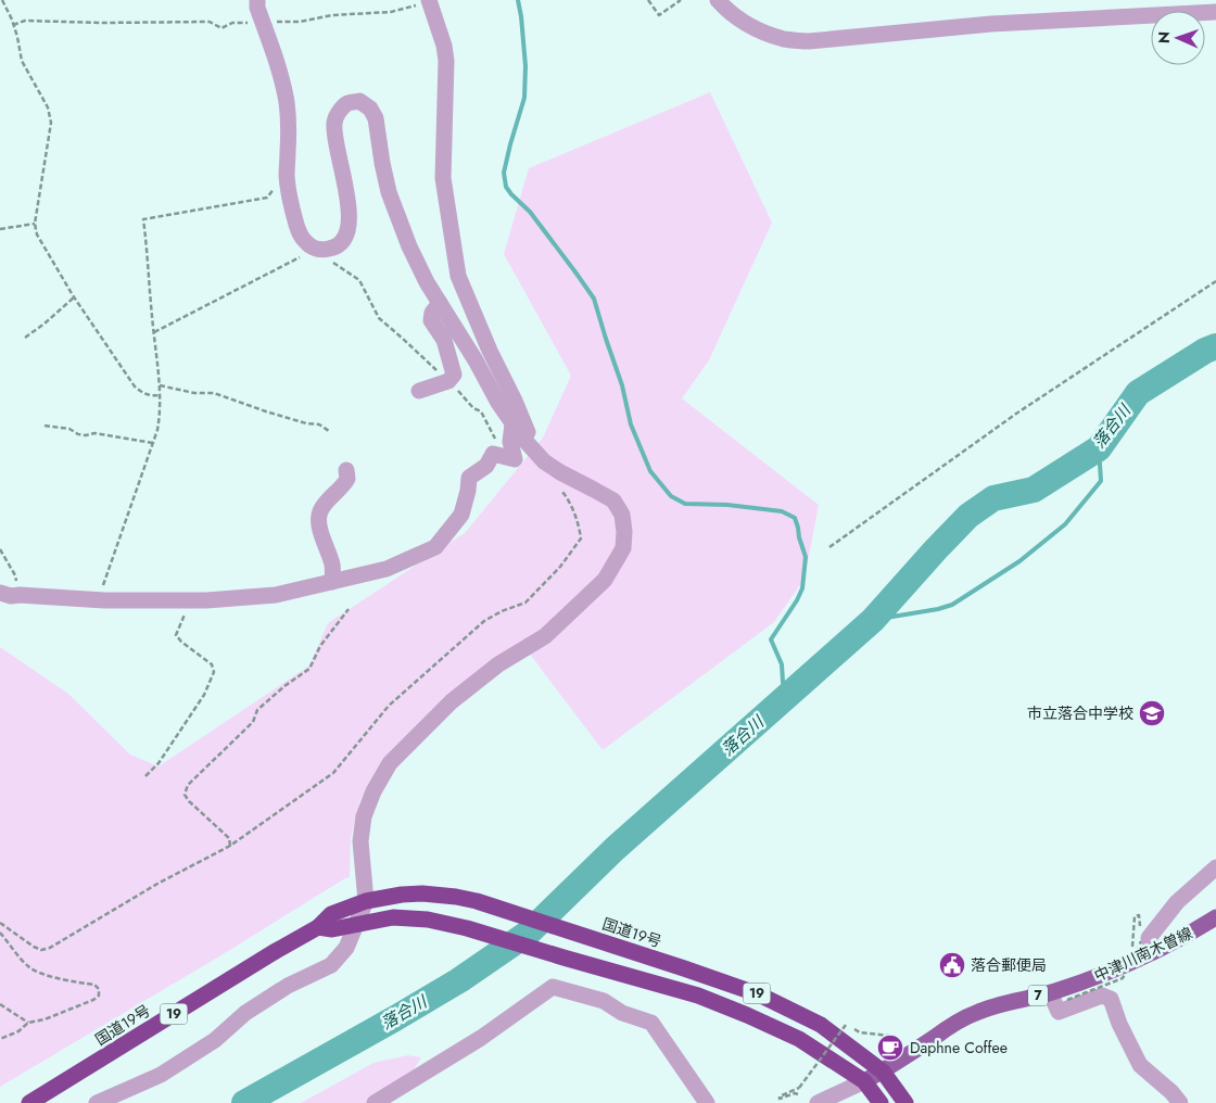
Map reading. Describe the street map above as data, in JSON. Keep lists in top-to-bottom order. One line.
{"streets":{"highway":["国道19号","19"],"main road":["中津川南木曽線","7"]},"crossings":[["国道19号","中津川南木曽線"]],"water":["落合川"],"places":{"school or university":["市立落合中学校"],"public building":["落合郵便局"],"cafe":["Daphne Coffee"]},"north":"left"}
